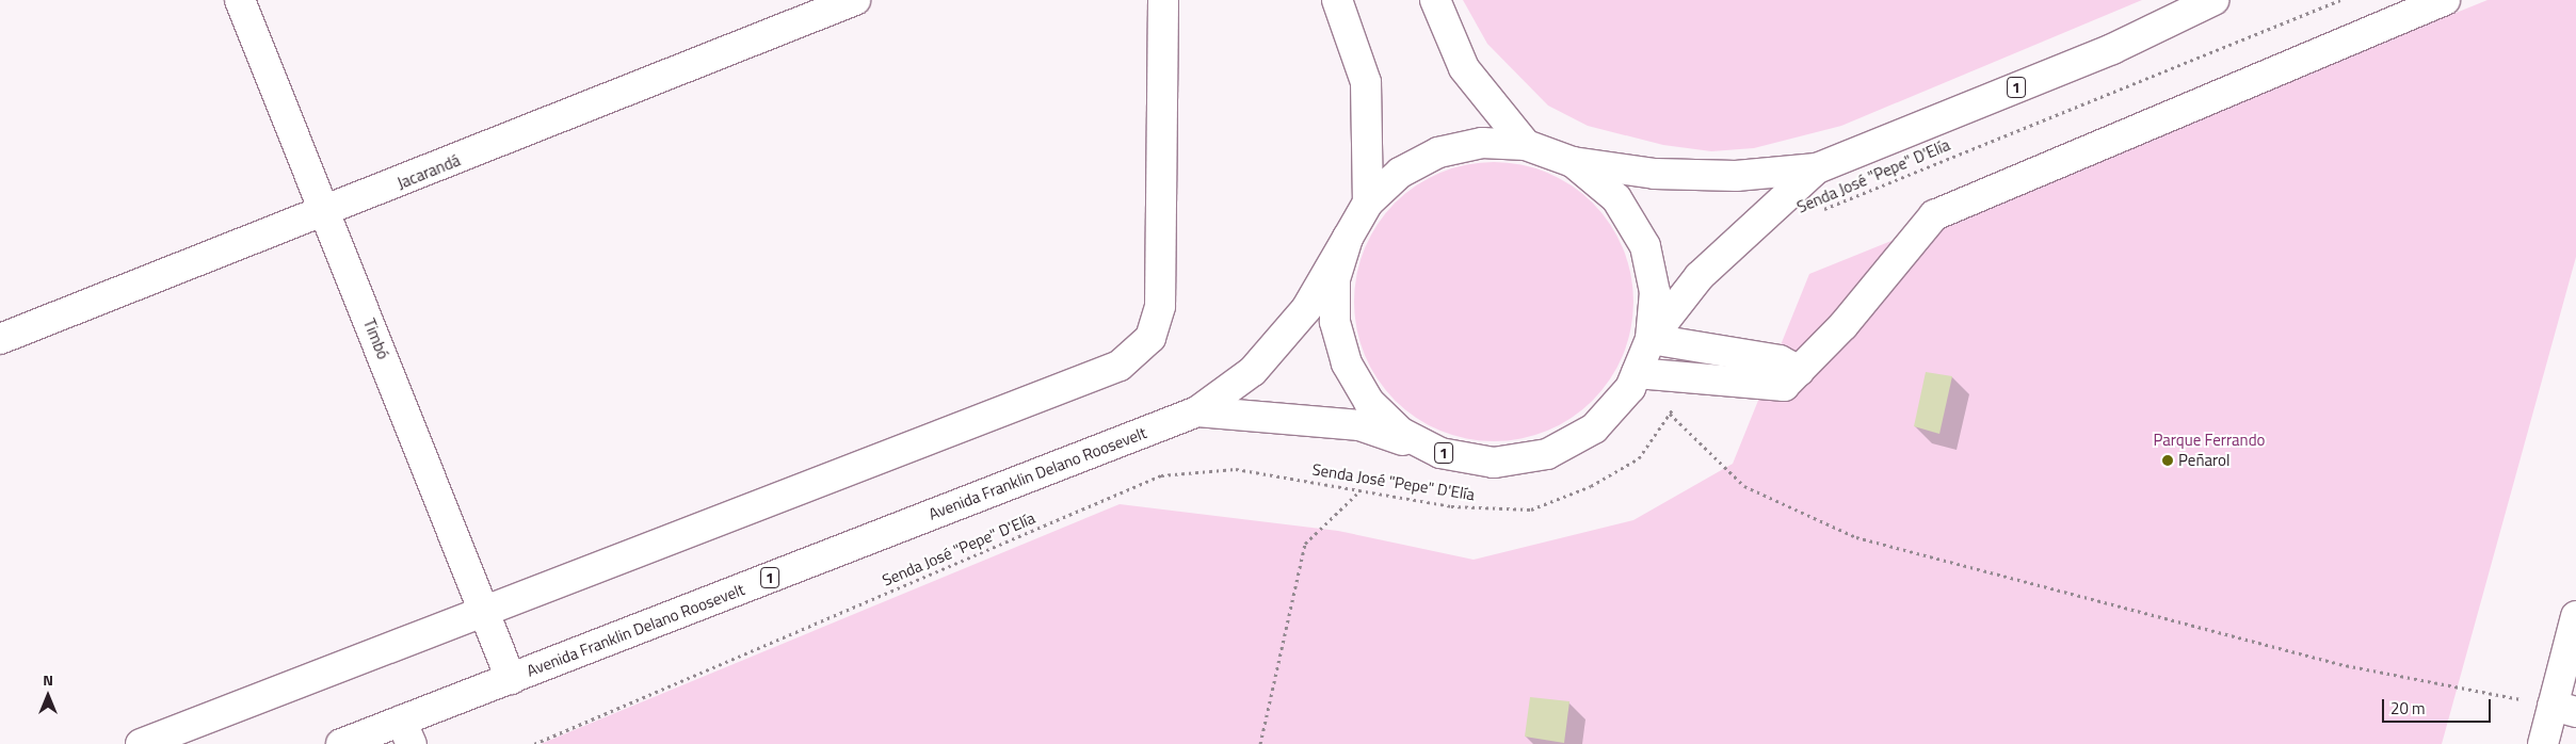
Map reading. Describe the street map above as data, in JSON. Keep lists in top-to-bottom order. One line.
{"streets":{"main road":["1","Jacarandá","Timbó","Avenida Franklin Delano Roosevelt"],"path":["Senda José \"Pepe\" D'Elía"]},"crossings":[["1","Avenida Franklin Delano Roosevelt"],["Jacarandá","Timbó"],["Timbó","Avenida Franklin Delano Roosevelt"]],"parks":["Parque Ferrando"],"places":["Peñarol"],"scale_bar":"20 m","north":"top"}
